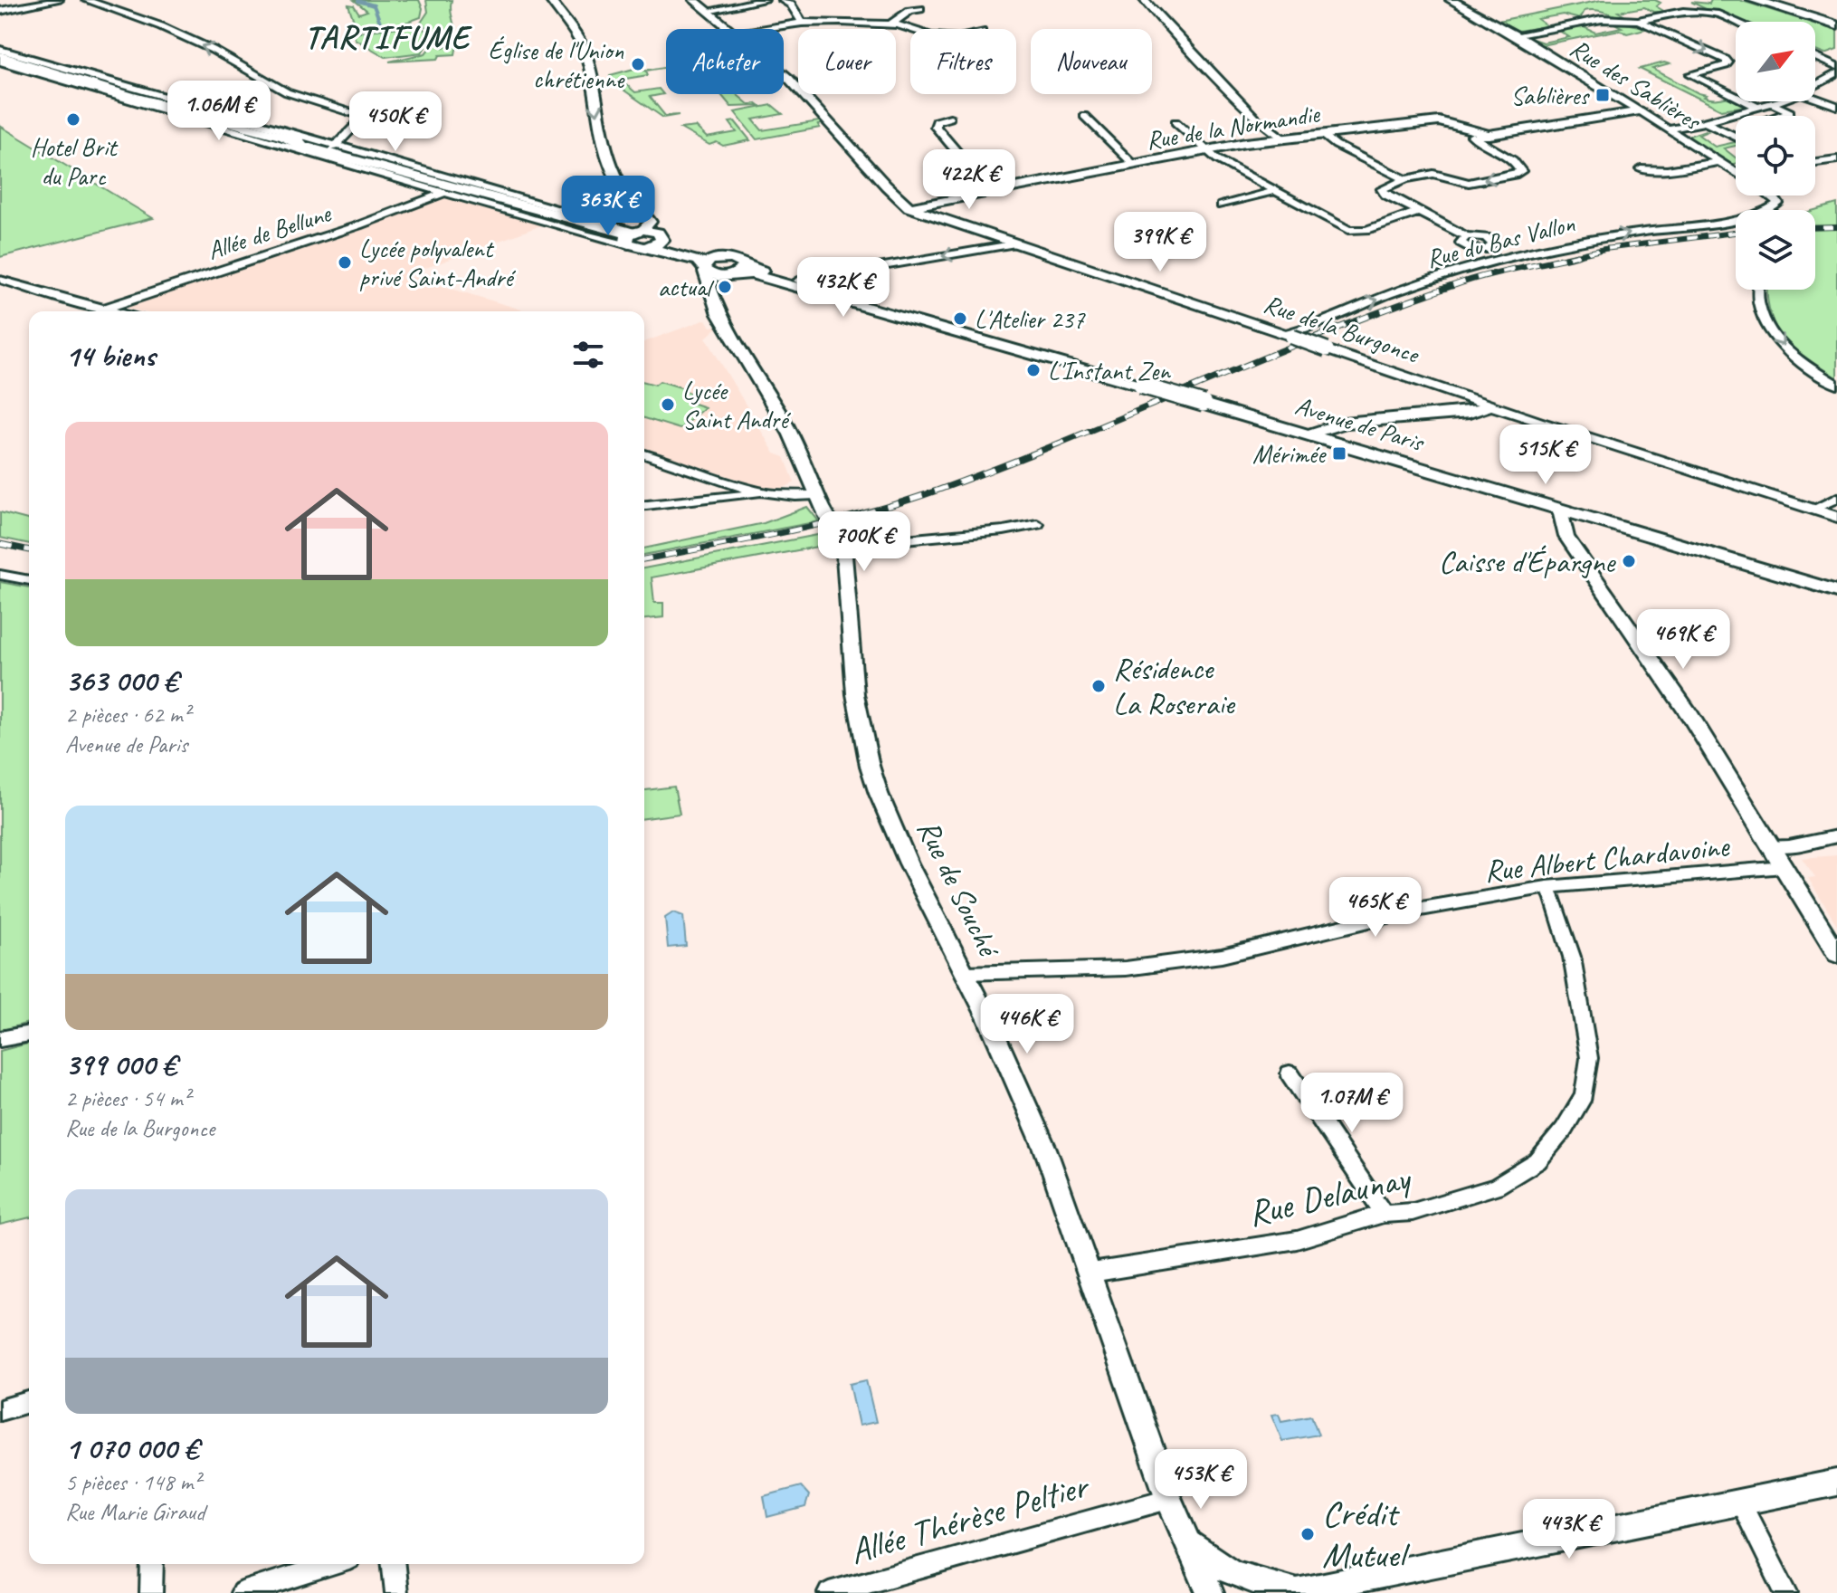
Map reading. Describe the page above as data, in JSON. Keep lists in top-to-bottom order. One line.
{"streets":{"main road":["Avenue de Paris"],"street":["Rue des Sablières","Rue de la Normandie","Allée de Bellune","Rue du Bas Vallon","Rue de la Burgonce","Rue Albert Chardavoine","Rue de Souché","Rue Delaunay","Allée Thérèse Peltier"]},"crossings":[["Rue des Sablières","Rue de la Normandie"],["Rue de la Normandie","Rue de la Burgonce"],["Rue du Bas Vallon","Rue de la Burgonce"],["Rue Albert Chardavoine","Rue de Souché"],["Rue Albert Chardavoine","Rue Delaunay"],["Rue de Souché","Rue Delaunay"],["Rue de Souché","Allée Thérèse Peltier"]],"districts":["TARTIFUME"],"places":{"other":["Église de l'Union chrétienne","Hotel Brit du Parc","Lycée polyvalent privé Saint-André","actual","L'Atelier 237","L'Instant Zen","Lycée Saint André","Caisse d'Épargne","Résidence La Roseraie","Crédit Mutuel"],"transit":["Sablières","Mérimée"]},"north":"top right","page":{"chip":["Acheter","Louer","Filtres","Nouveau"],"price":["1.06M €","450K €","422K €","363K €","399K €","432K €","515K €","700K €","469K €","465K €","446K €","1.07M €","453K €","443K €"],"heading":"14 biens","list":[{"name":"363 000 €","note":"2 pièces · 62 m² · Avenue de Paris"},{"name":"399 000 €","note":"2 pièces · 54 m² · Rue de la Burgonce"},{"name":"1 070 000 €","note":"5 pièces · 148 m² · Rue Marie Giraud"}]}}
